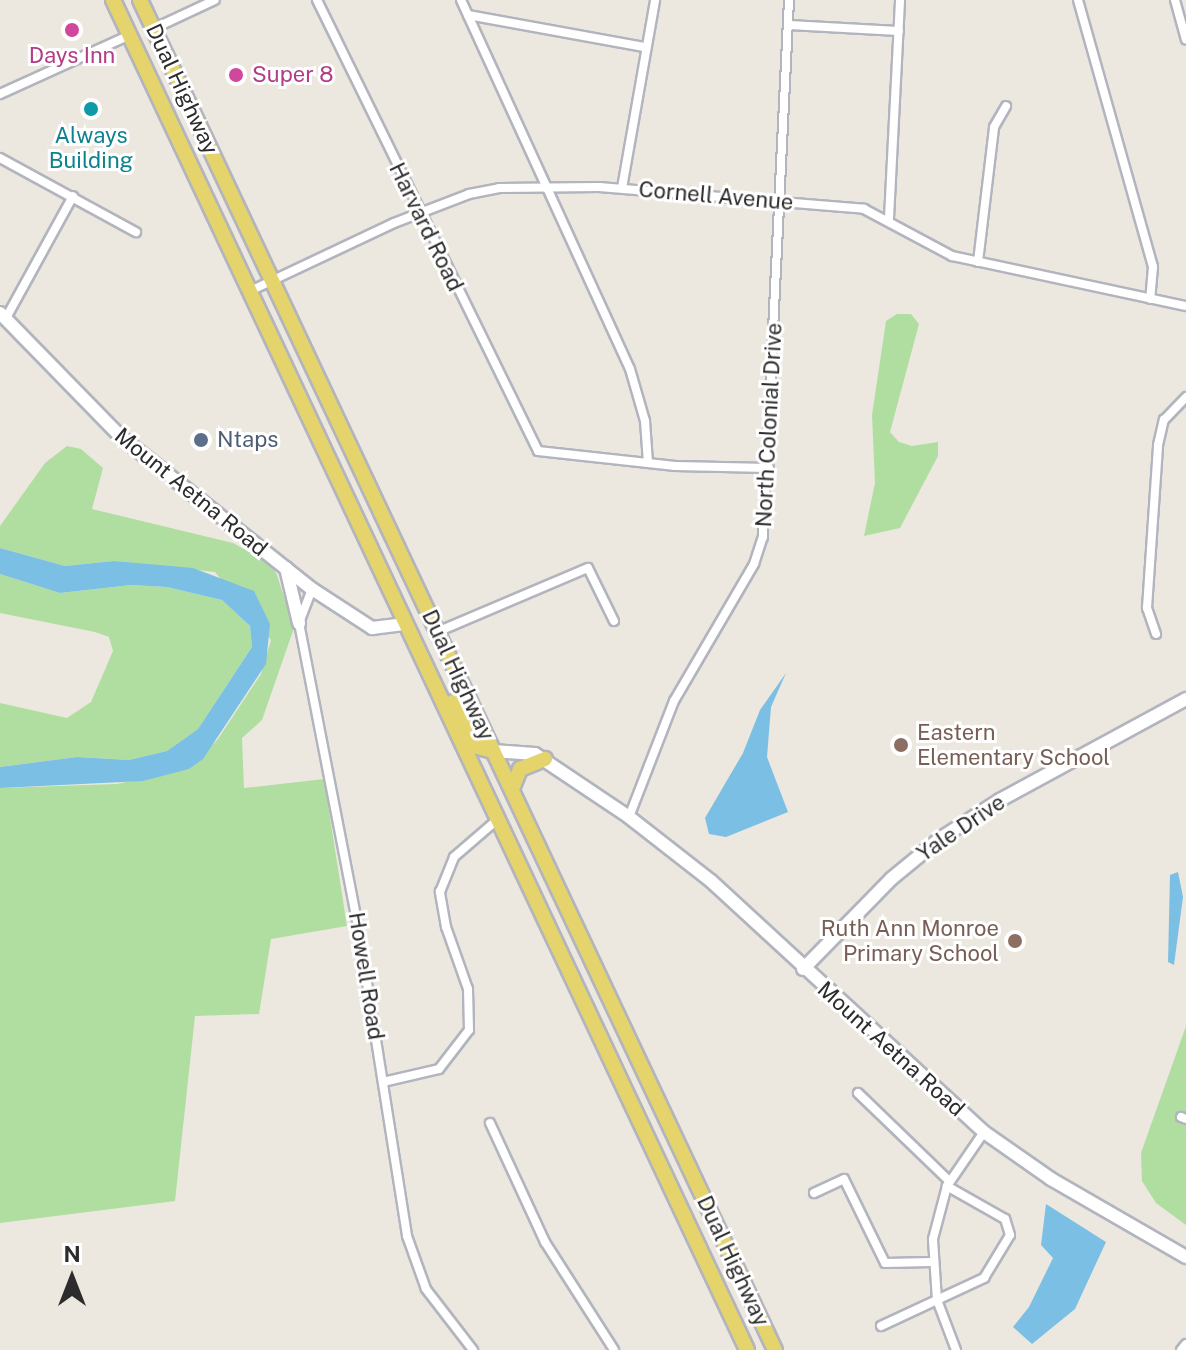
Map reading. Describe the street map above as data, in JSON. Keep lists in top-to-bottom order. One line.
{"streets":{"main road":["Dual Highway"],"street":["Cornell Avenue","Harvard Road","North Colonial Drive","Mount Aetna Road","Yale Drive","Howell Road"]},"crossings":[["Dual Highway","Cornell Avenue"],["Dual Highway","Mount Aetna Road"],["Cornell Avenue","Harvard Road"],["Cornell Avenue","North Colonial Drive"],["North Colonial Drive","Mount Aetna Road"],["Mount Aetna Road","Yale Drive"]],"places":["Days Inn","Super 8","Always Building","Ntaps","Eastern Elementary School","Ruth Ann Monroe Primary School"],"north":"top"}
